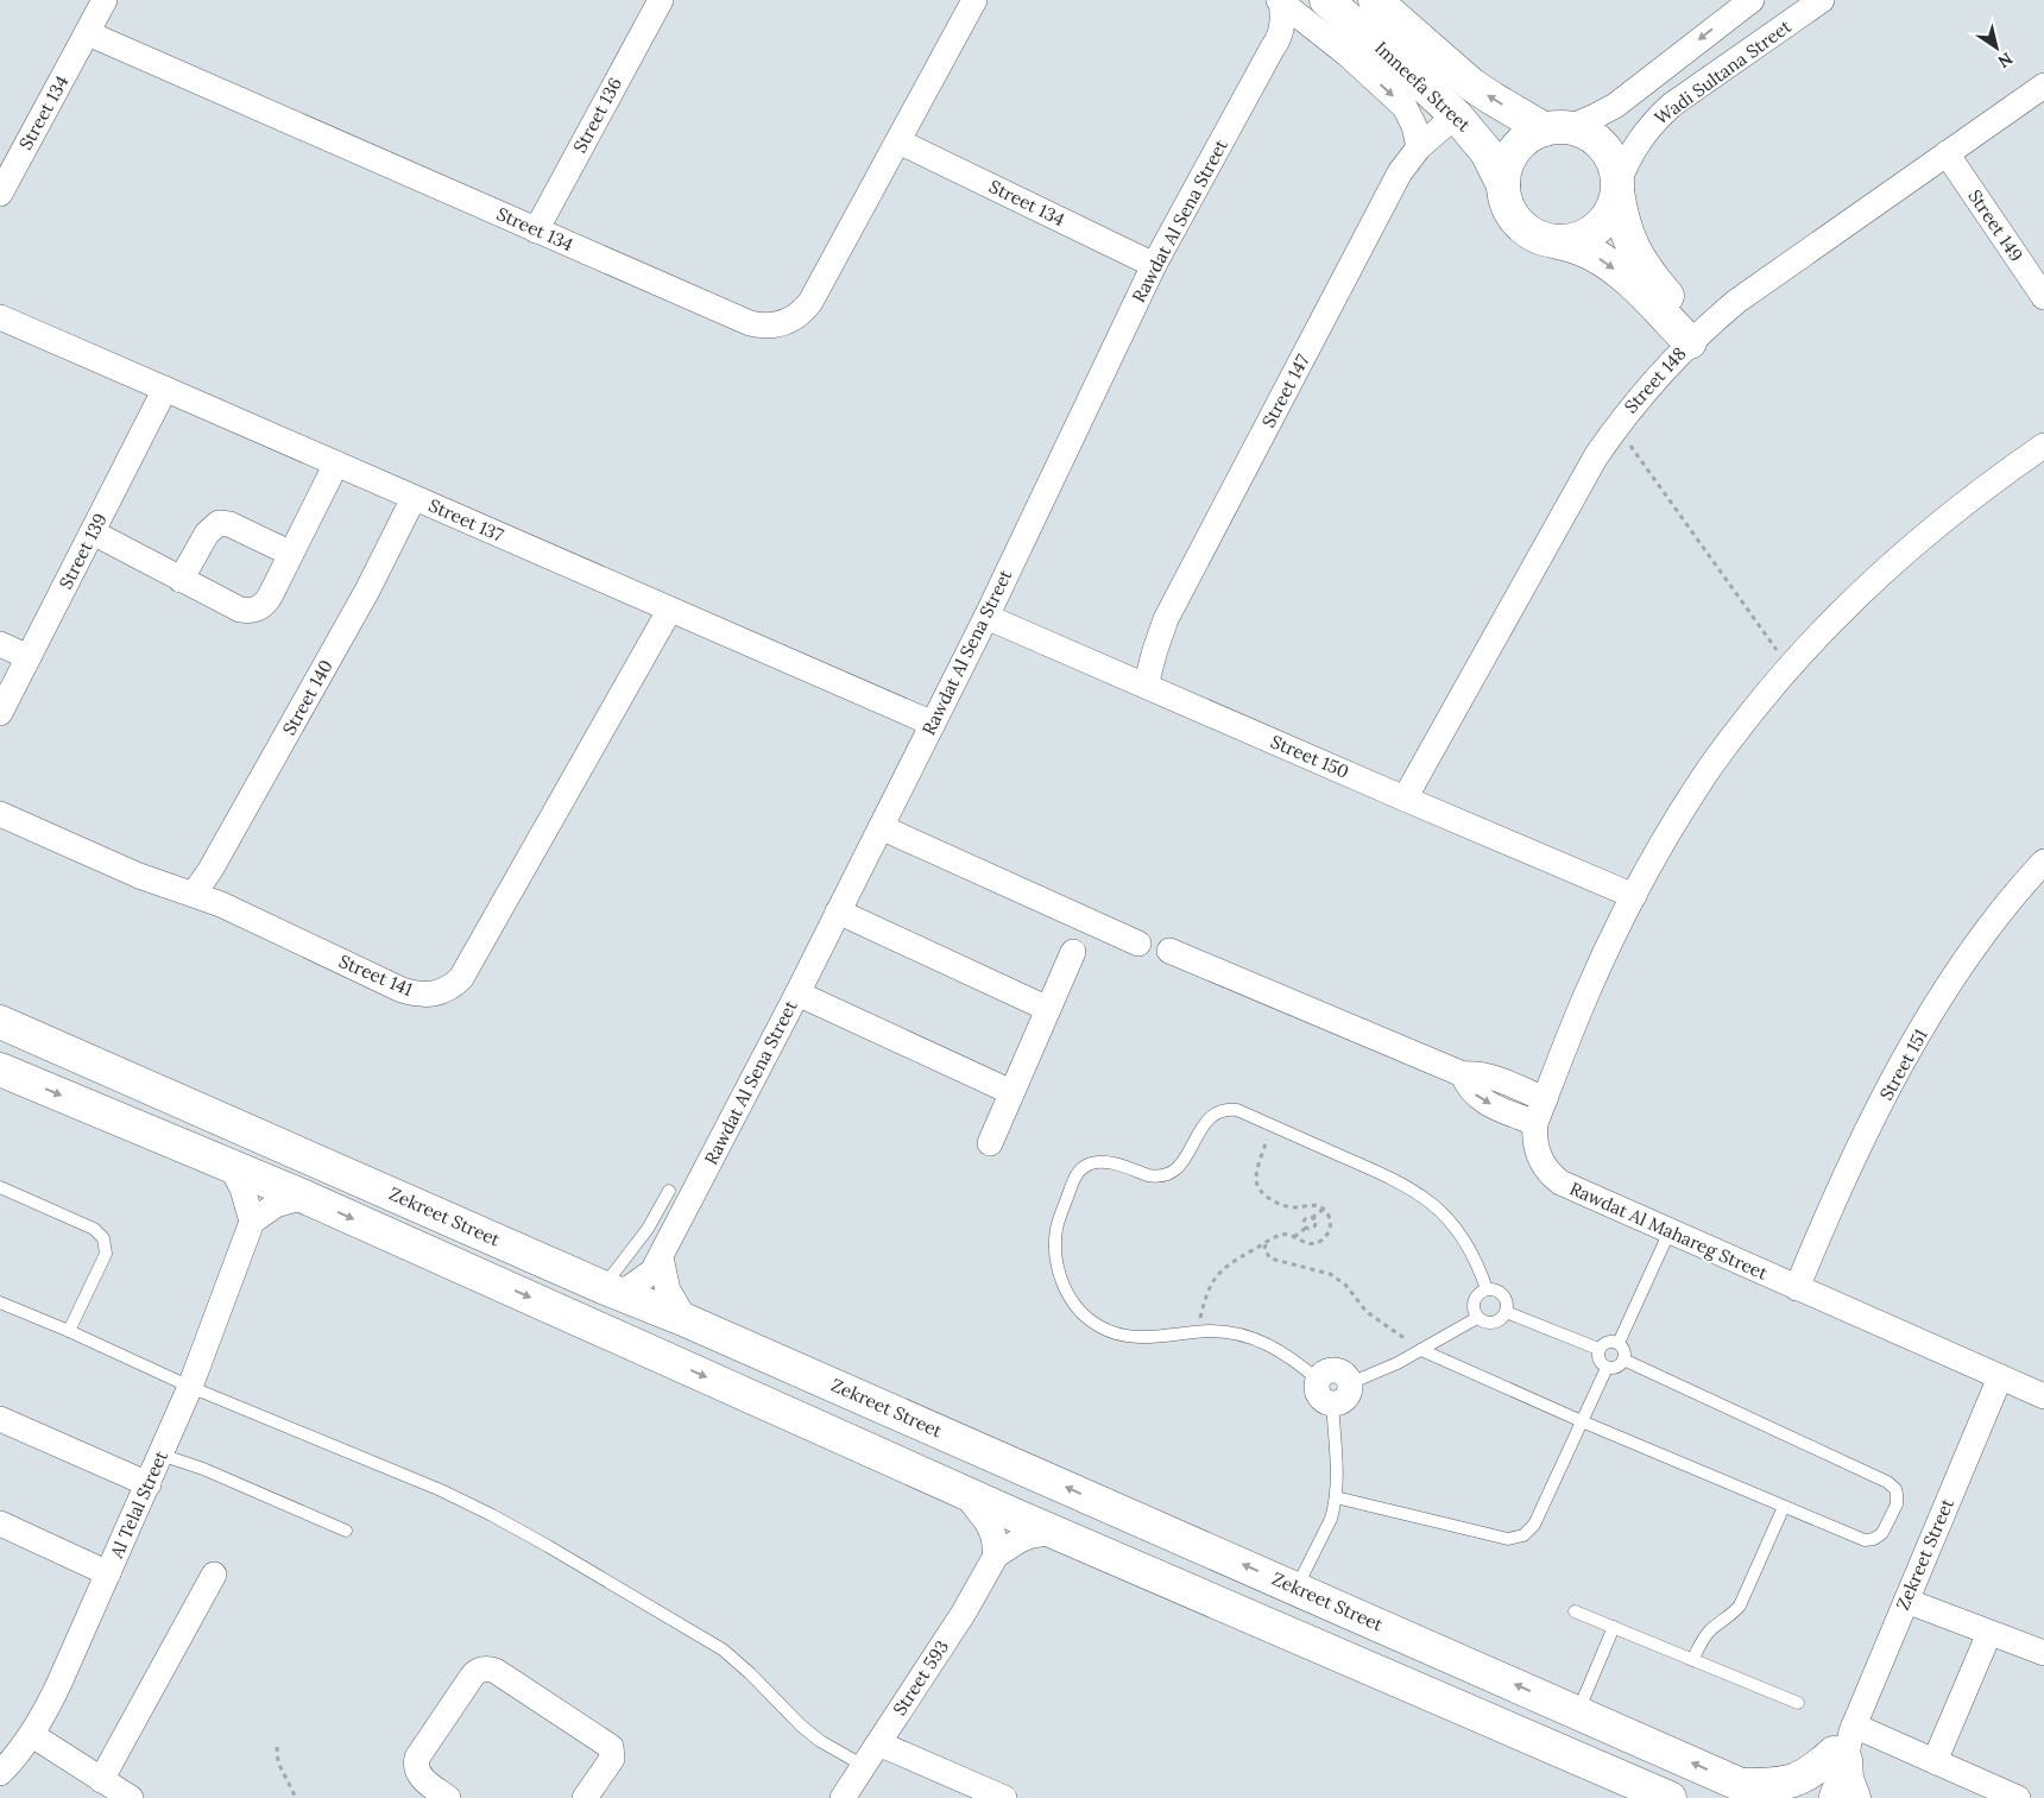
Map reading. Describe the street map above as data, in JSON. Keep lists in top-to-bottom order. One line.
{"streets":{"street":["Wadi Sultana Street","Imneefa Street","Street 134","Street 136","Rawdat Al Sena Street","Street 149","Street 148","Street 147","Street 137","Street 139","Street 140","Street 150","Street 141","Street 151","Zekreet Street","Rawdat Al Mahareg Street","Al Telal Street","Street 593"]},"crossings":[["Wadi Sultana Street","Imneefa Street"],["Imneefa Street","Street 147"],["Street 134","Street 136"],["Street 134","Rawdat Al Sena Street"],["Rawdat Al Sena Street","Street 137"],["Rawdat Al Sena Street","Street 150"],["Rawdat Al Sena Street","Zekreet Street"],["Street 149","Street 148"],["Street 148","Street 150"],["Street 147","Street 150"],["Street 137","Street 139"],["Street 137","Street 140"],["Street 137","Street 141"],["Street 140","Street 141"],["Street 150","Rawdat Al Mahareg Street"],["Street 151","Rawdat Al Mahareg Street"],["Zekreet Street","Rawdat Al Mahareg Street"]],"north":"bottom right"}
